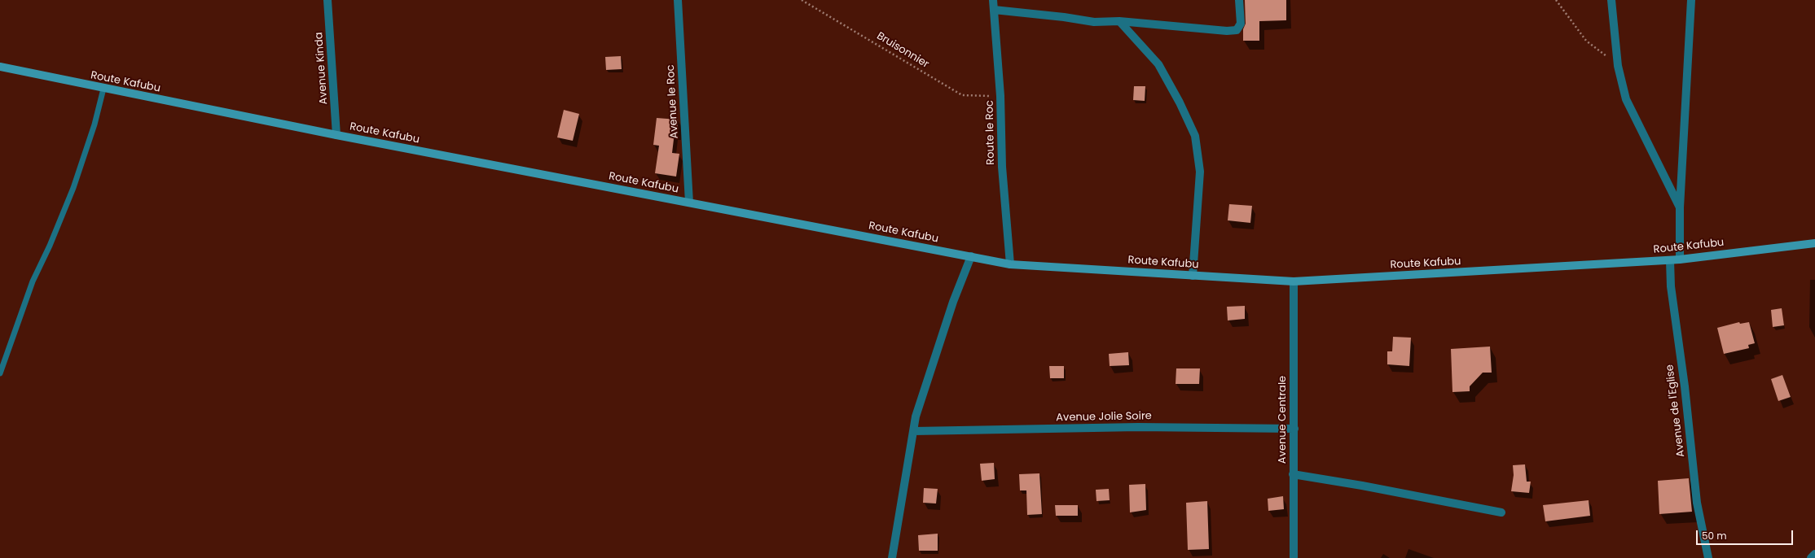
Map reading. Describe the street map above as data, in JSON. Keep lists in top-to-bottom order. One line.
{"streets":{"main road":["Route Kafubu"],"street":["Avenue Kinda","Avenue le Roc","Route le Roc","Avenue de l'Eglise","Avenue Jolie Soire","Avenue Centrale"],"path":["Bruisonnier"]},"crossings":[["Bruisonnier","Route le Roc"],["Avenue Kinda","Route Kafubu"],["Route Kafubu","Avenue le Roc"],["Route Kafubu","Route le Roc"],["Route Kafubu","Avenue de l'Eglise"],["Route Kafubu","Avenue Centrale"],["Avenue Jolie Soire","Avenue Centrale"]],"scale_bar":"50 m"}
